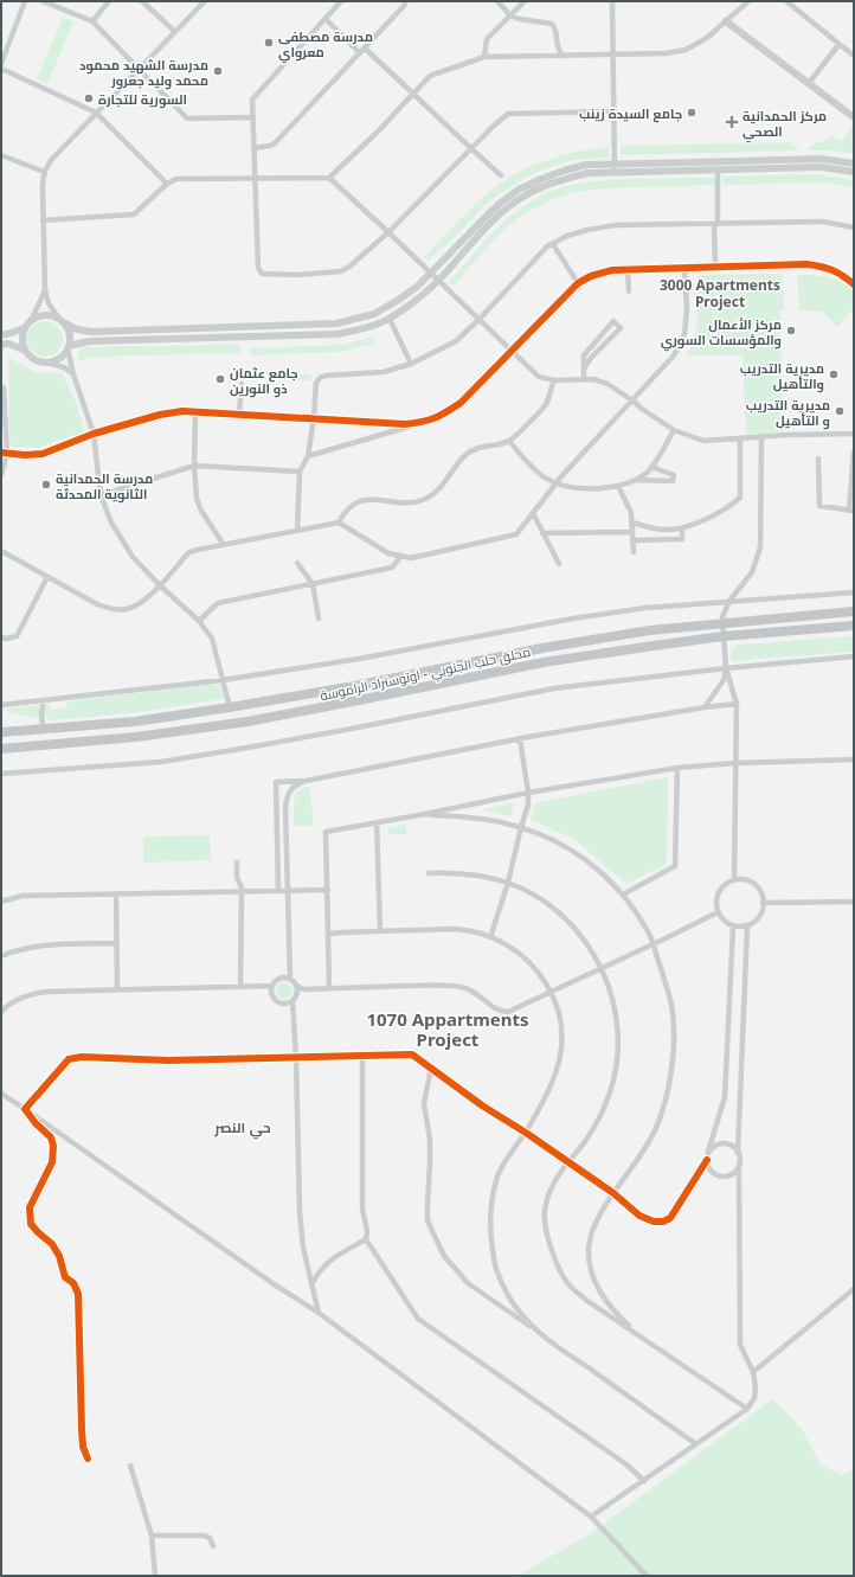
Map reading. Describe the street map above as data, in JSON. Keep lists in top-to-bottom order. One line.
{"streets":{"highway":["محلق حلب الجنوبي - اوتوستراد الراموسة"]},"districts":["3000 Apartments Project","1070 Appartments Project","حي النصر"],"places":{"other":["مدرسة مصطفى معرواي","مدرسة الشهيد محمود محمد وليد جعرور","السورية للتجارة","جامع السيدة زينب","مركز الأعمال والمؤسسات السوري","مديرية التدريب والتأهيل","جامع عثمان ذو النورين","مديرية التدريب و التأهيل","مدرسة الحمدانية الثانوية المحدثة"],"health":["مركز الحمدانية الصحي"]}}
